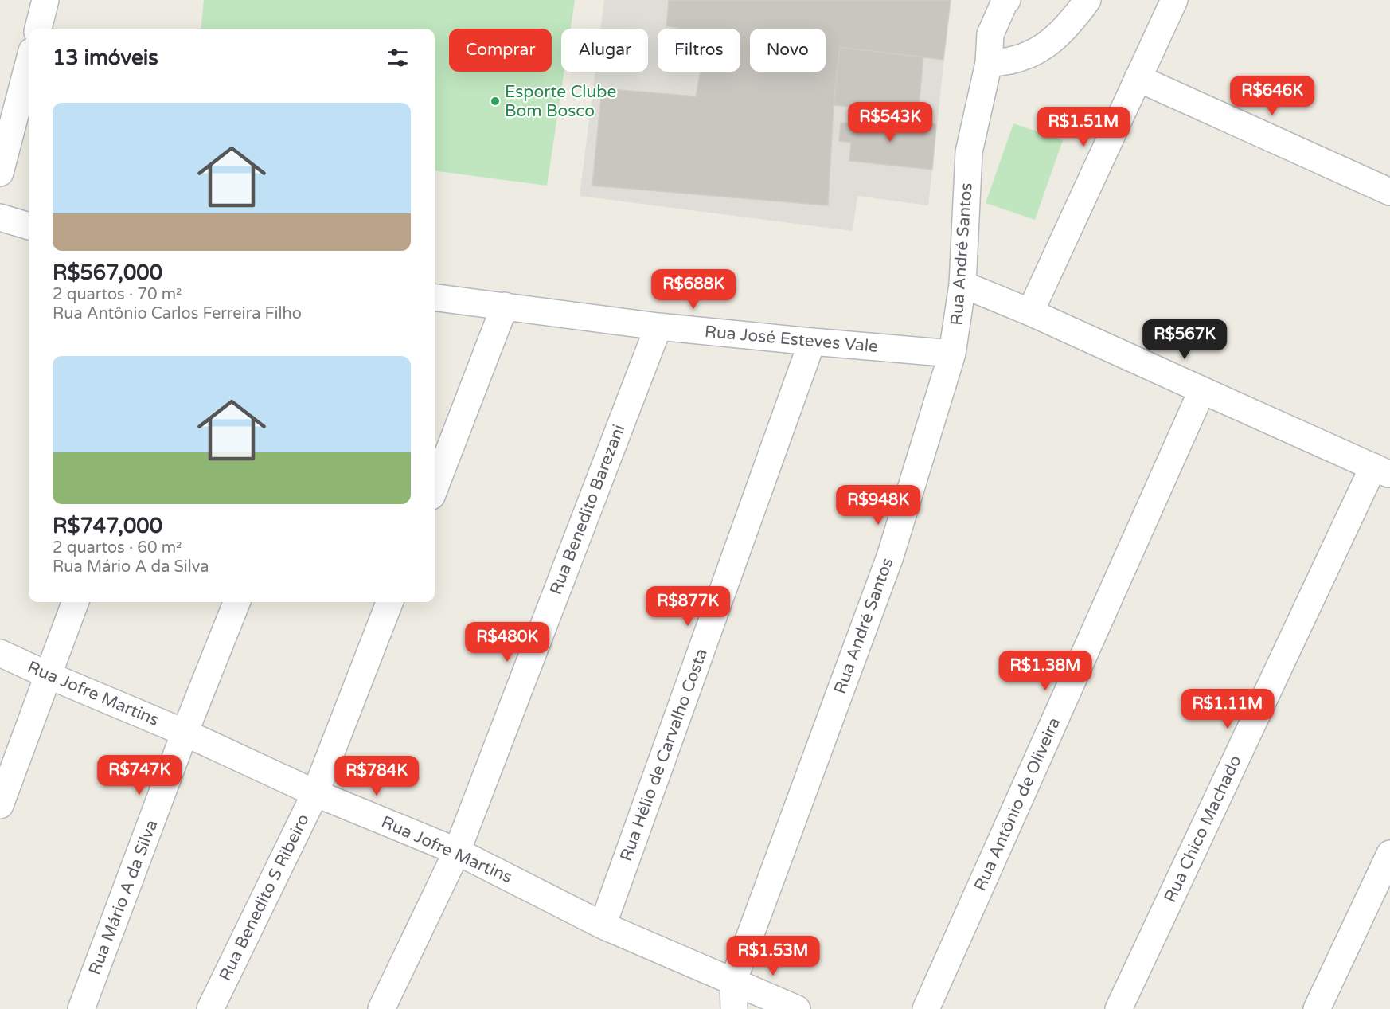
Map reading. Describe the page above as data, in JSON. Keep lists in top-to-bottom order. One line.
{"streets":{"street":["Rua André Santos","Rua José Esteves Vale","Rua Benedito Barezani","Rua Jofre Martins","Rua Hélio de Carvalho Costa","Rua Antônio de Oliveira","Rua Chico Machado","Rua Mário A da Silva","Rua Benedito S Ribeiro"]},"crossings":[["Rua André Santos","Rua José Esteves Vale"],["Rua André Santos","Rua Jofre Martins"],["Rua José Esteves Vale","Rua Benedito Barezani"],["Rua José Esteves Vale","Rua Hélio de Carvalho Costa"],["Rua Benedito Barezani","Rua Jofre Martins"],["Rua Jofre Martins","Rua Hélio de Carvalho Costa"],["Rua Jofre Martins","Rua Mário A da Silva"],["Rua Jofre Martins","Rua Benedito S Ribeiro"]],"places":["Esporte Clube Bom Bosco"],"page":{"chip":["Comprar","Alugar","Filtros","Novo"],"heading":"13 imóveis","price":["R$646K","R$543K","R$1.51M","R$688K","R$567K","R$948K","R$877K","R$480K","R$1.38M","R$1.11M","R$747K","R$784K","R$1.53M"],"list":[{"name":"R$567,000","note":"2 quartos · 70 m² · Rua Antônio Carlos Ferreira Filho"},{"name":"R$747,000","note":"2 quartos · 60 m² · Rua Mário A da Silva"}]}}
